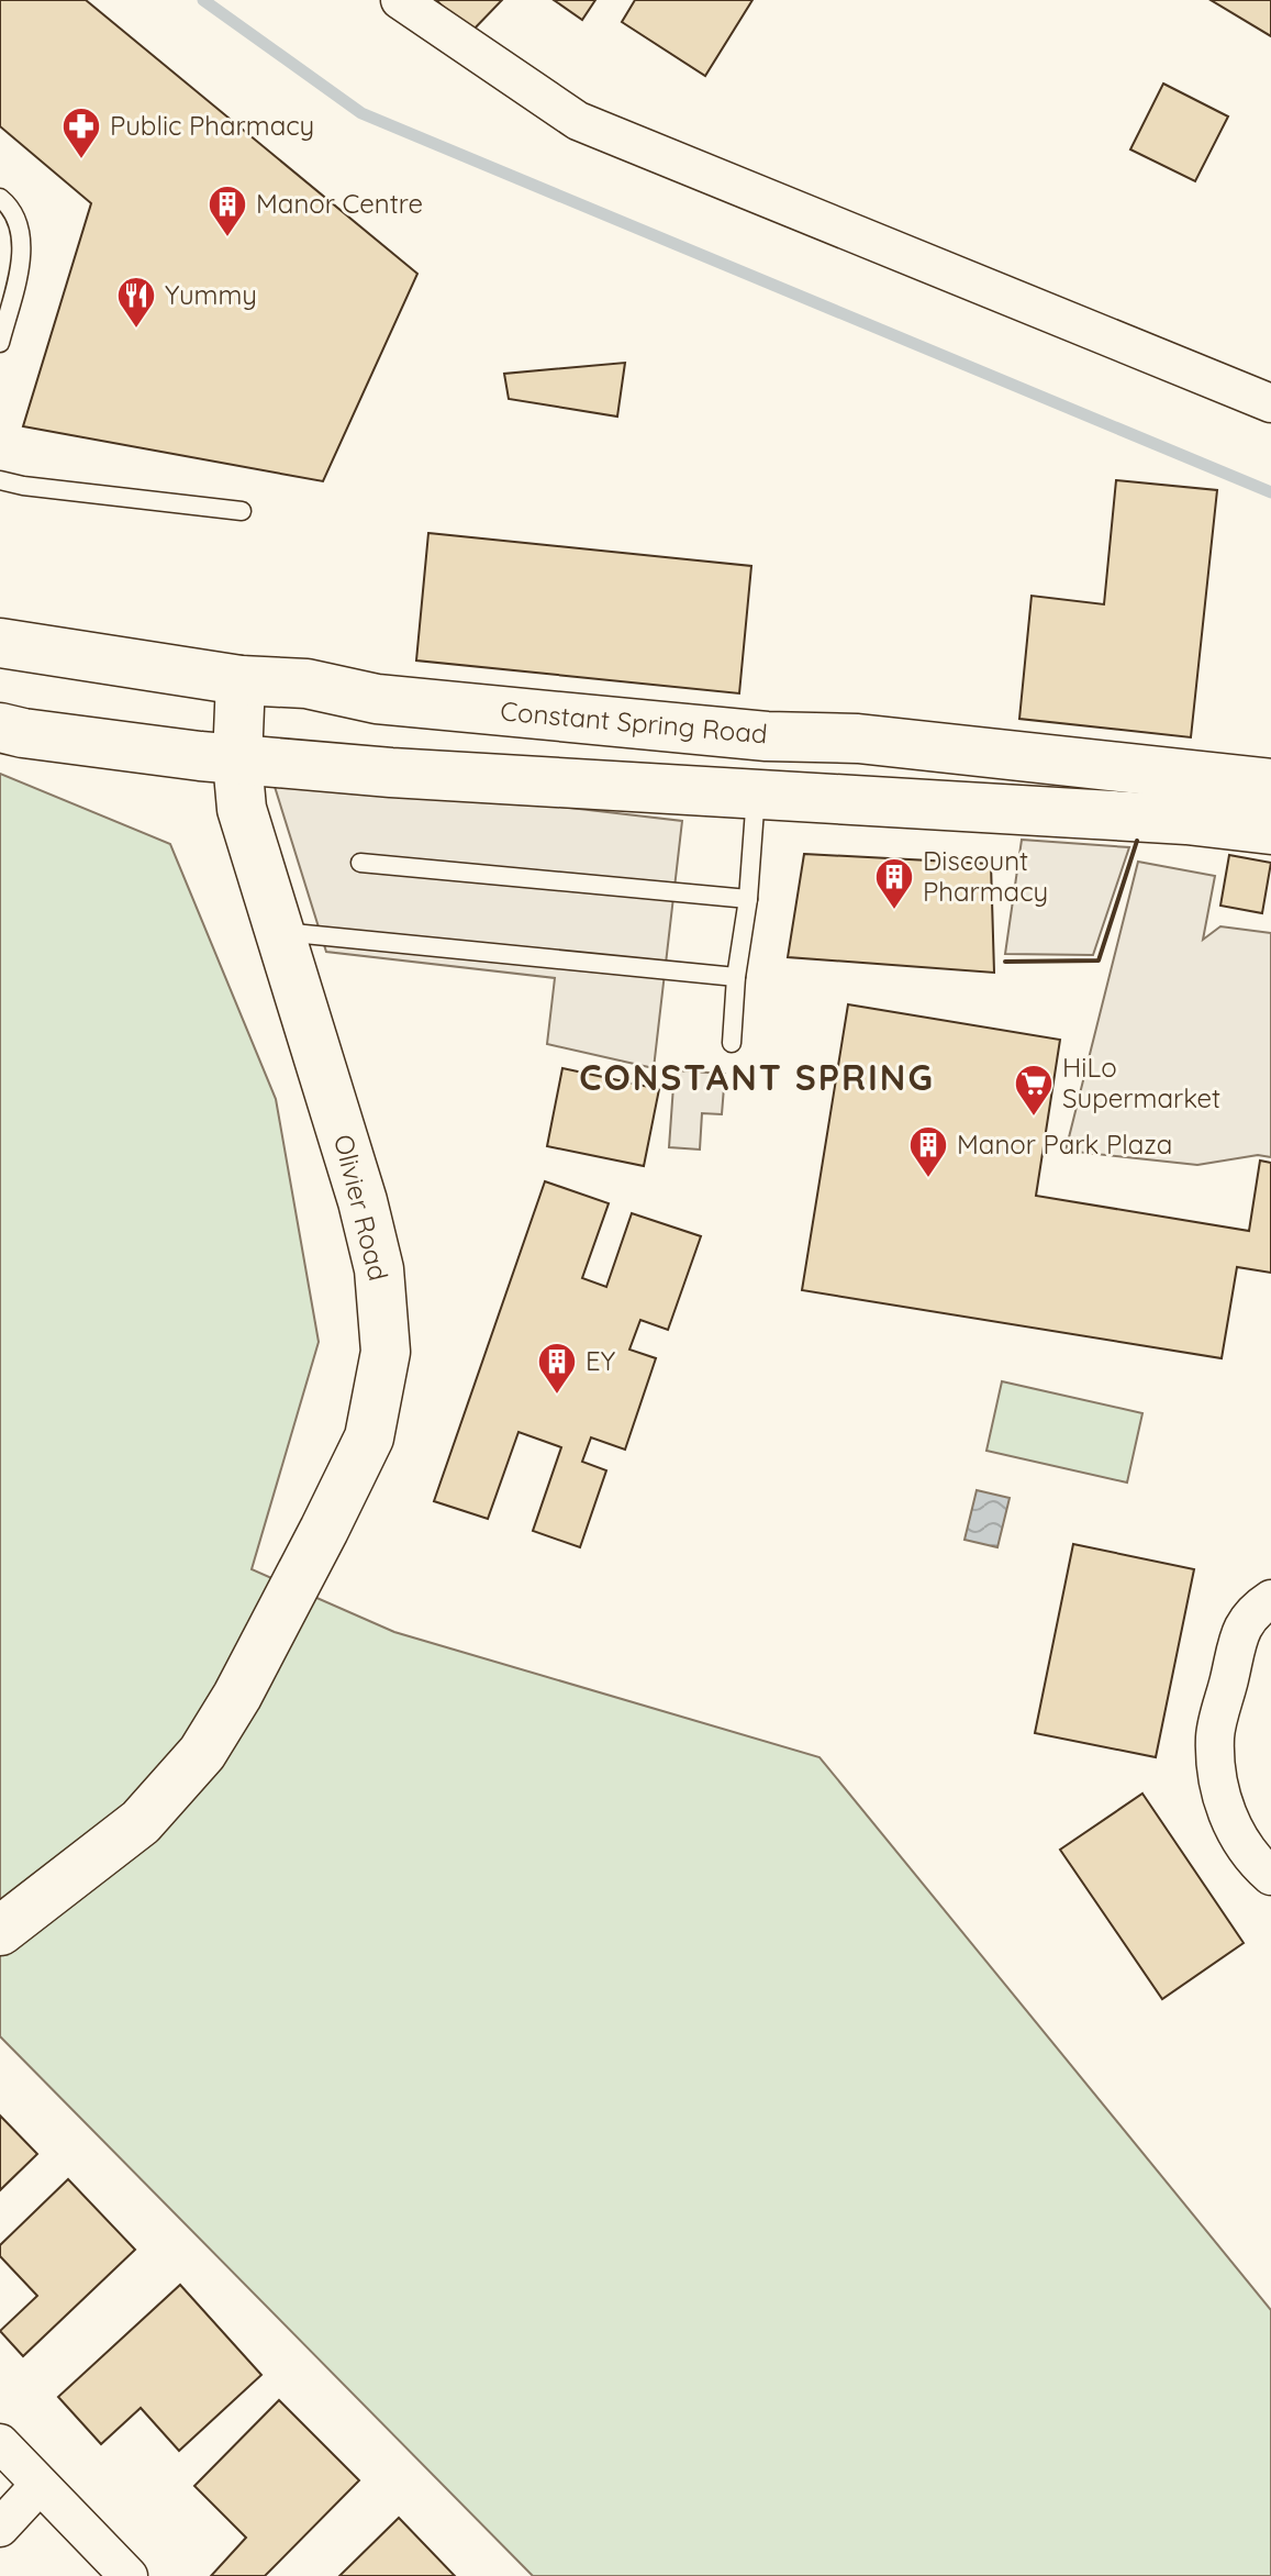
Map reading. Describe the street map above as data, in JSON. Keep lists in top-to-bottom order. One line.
{"streets":{"main road":["Constant Spring Road","Olivier Road"]},"crossings":[["Constant Spring Road","Olivier Road"]],"districts":["CONSTANT SPRING"],"places":{"pharmacy":["Public Pharmacy"],"building":["Manor Centre","Discount Pharmacy","Manor Park Plaza","EY"],"restaurant":["Yummy"],"supermarket":["HiLo Supermarket"]}}
